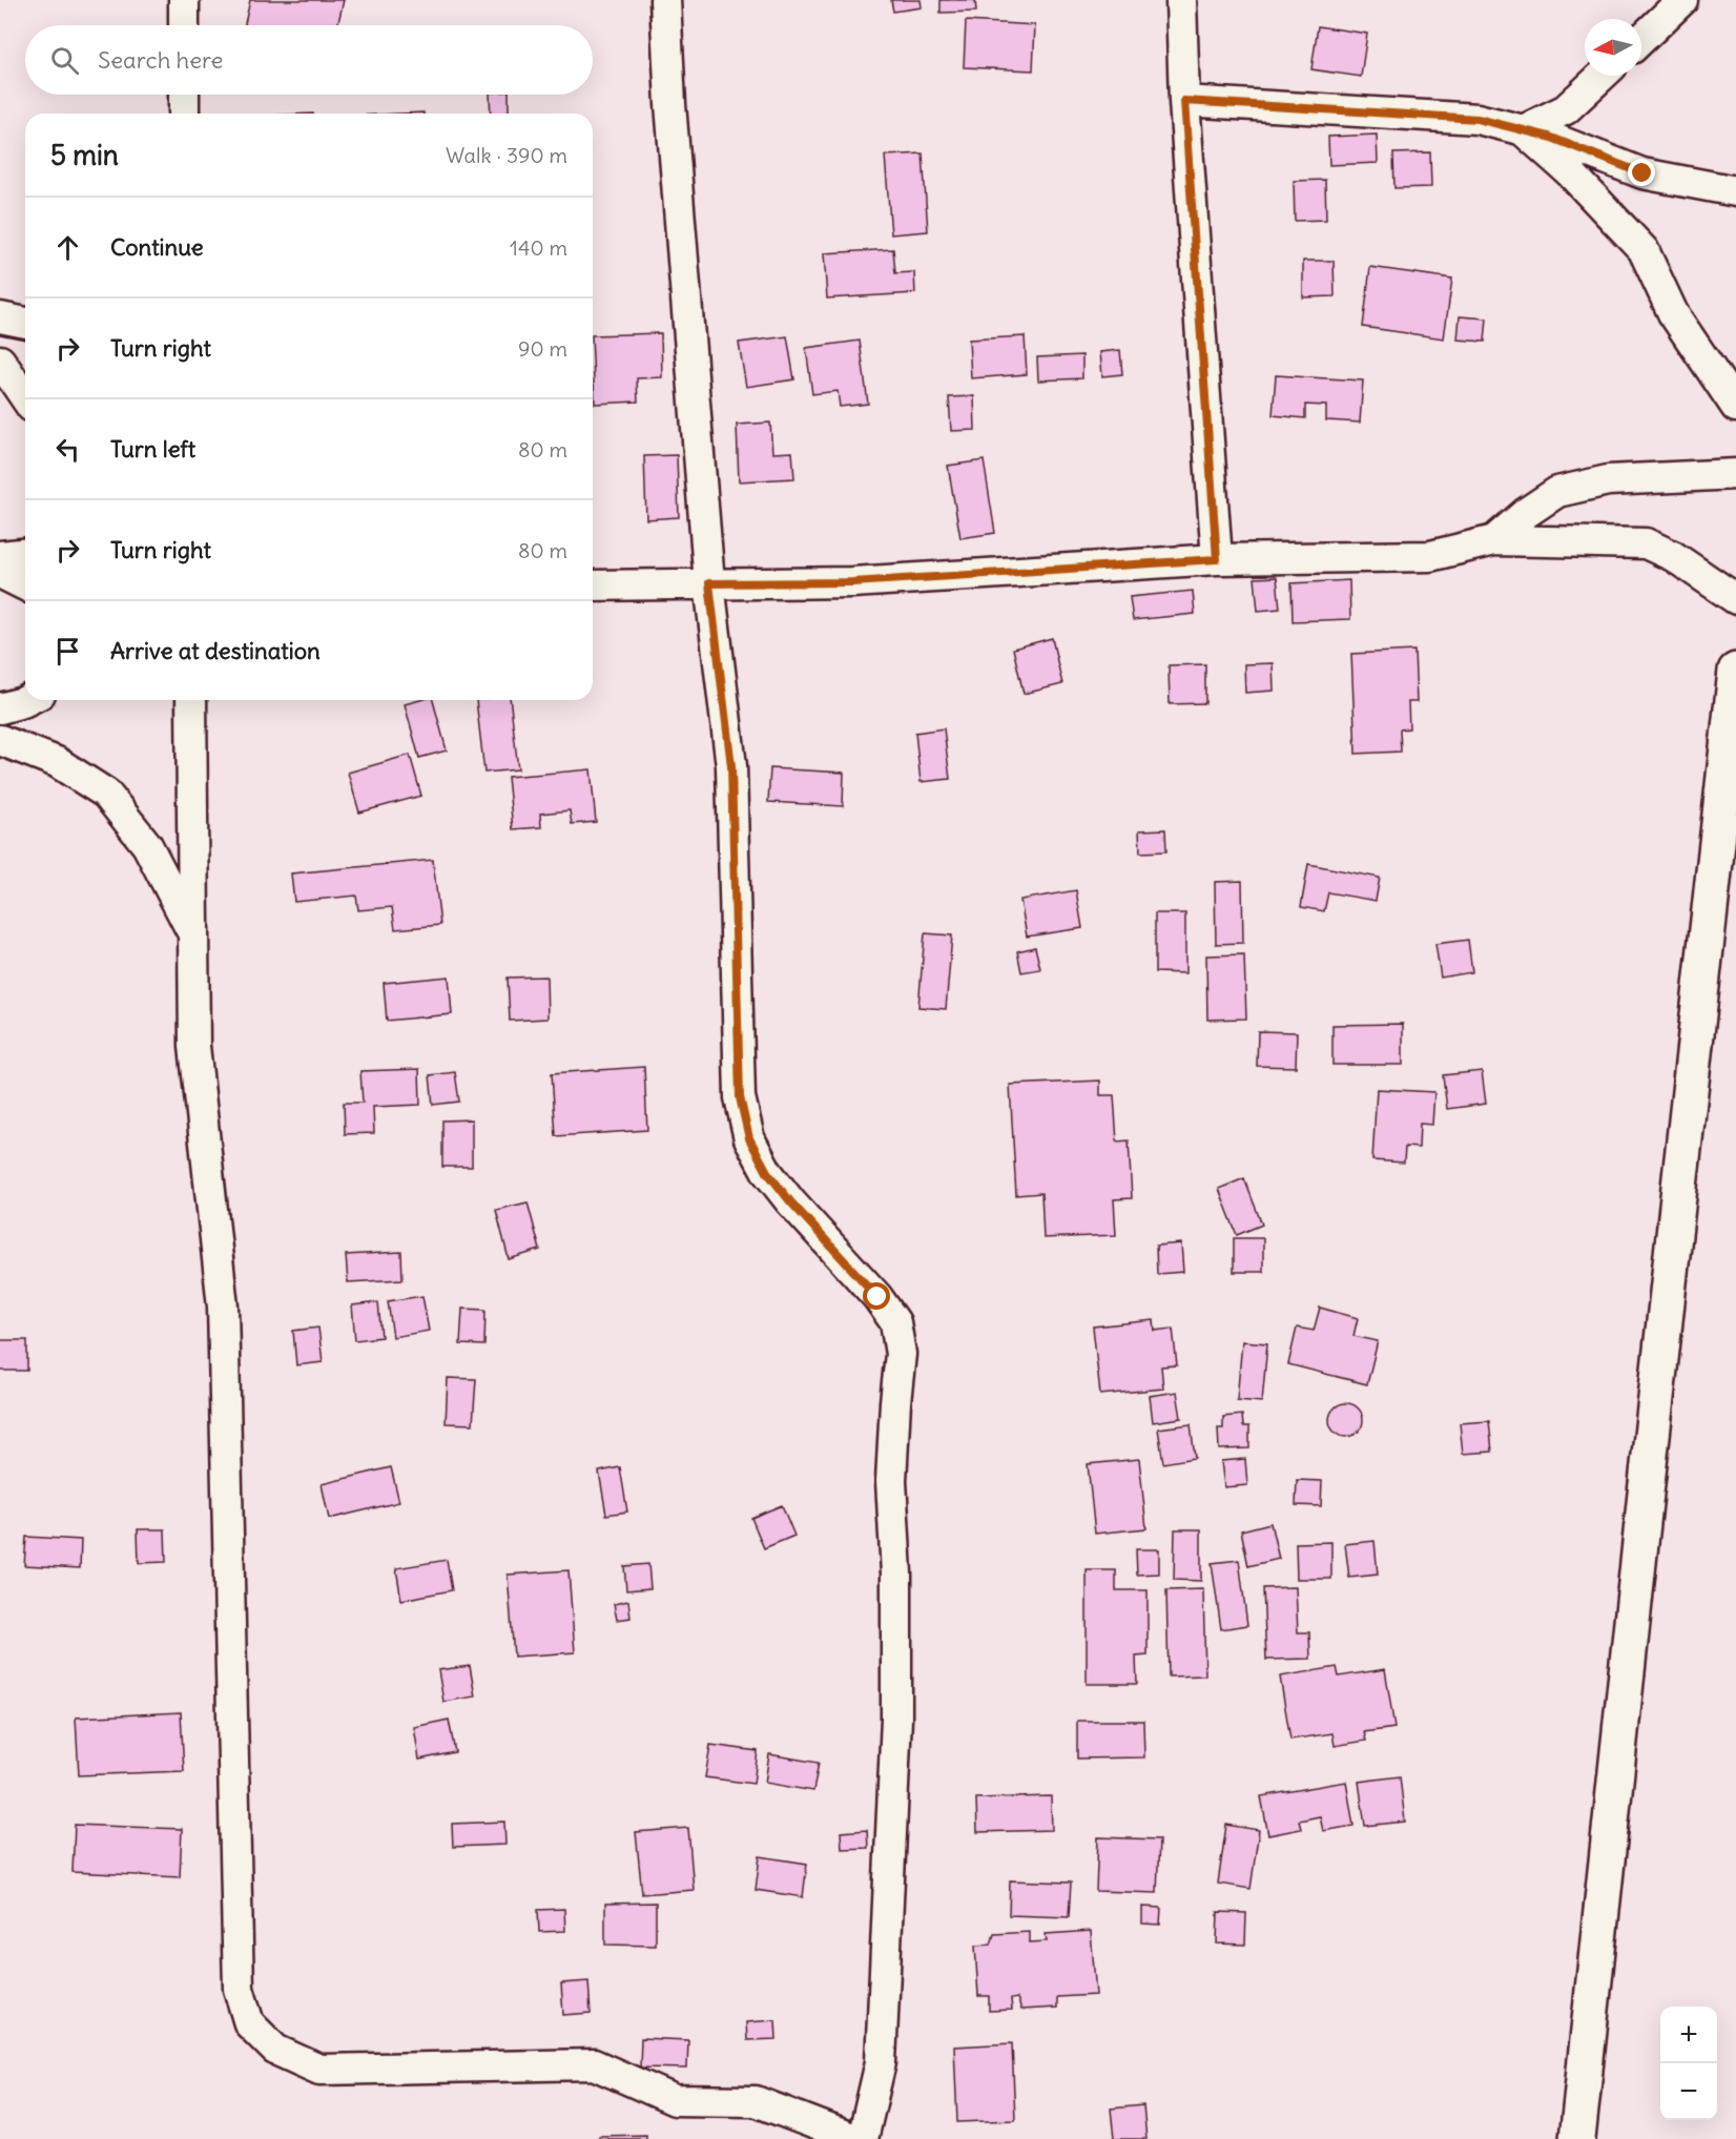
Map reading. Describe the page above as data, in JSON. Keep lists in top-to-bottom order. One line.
{"north":"left","page":{"search":"Search here","heading":["5 min","Walk · 390 m"],"list":[["Continue","140 m"],["Turn right","90 m"],["Turn left","80 m"],["Turn right","80 m"],"Arrive at destination"],"map_buttons":["+","−"]}}
